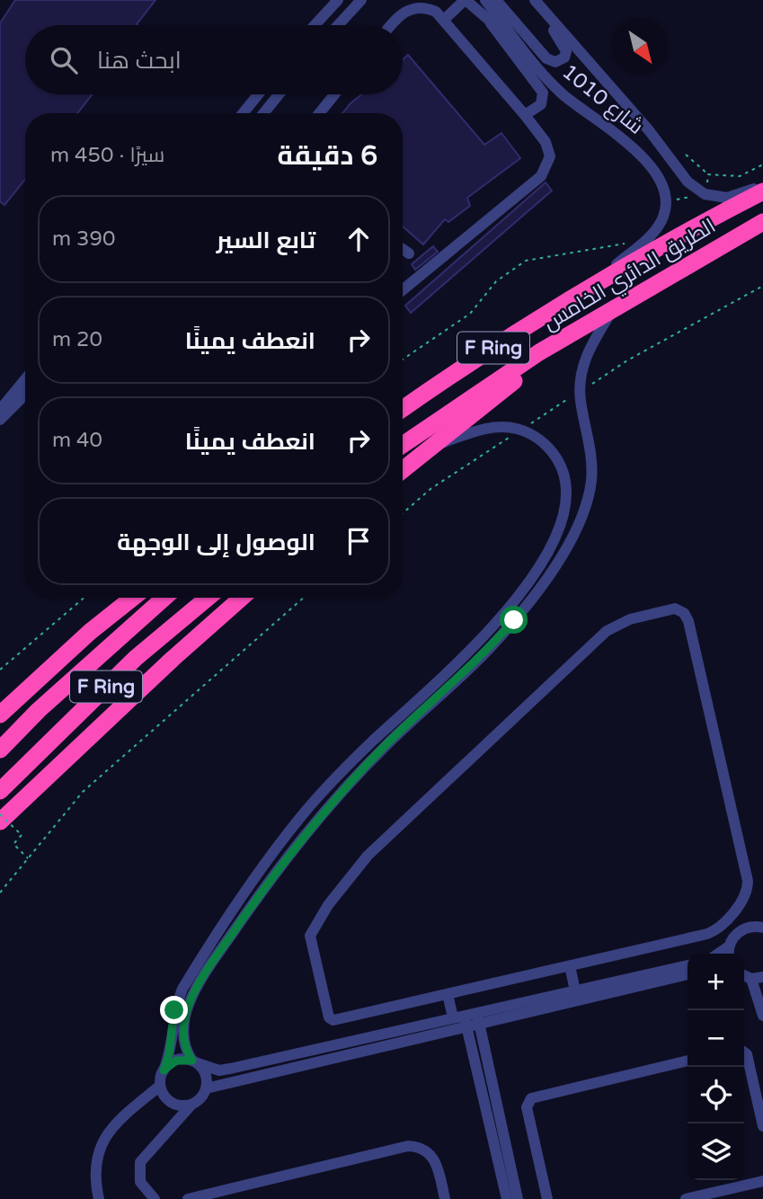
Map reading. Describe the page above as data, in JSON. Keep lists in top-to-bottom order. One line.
{"streets":{"highway":["الطريق الدائري الخامس","F Ring"],"street":["شارع 1010"]},"north":"bottom right","page":{"search":"ابحث هنا","heading":["6 دقيقة","سيرًا · 450 m"],"list":[["تابع السير","390 m"],["انعطف يمينًا","20 m"],["انعطف يمينًا","40 m"],"الوصول إلى الوجهة"],"map_buttons":["+","−"]}}
